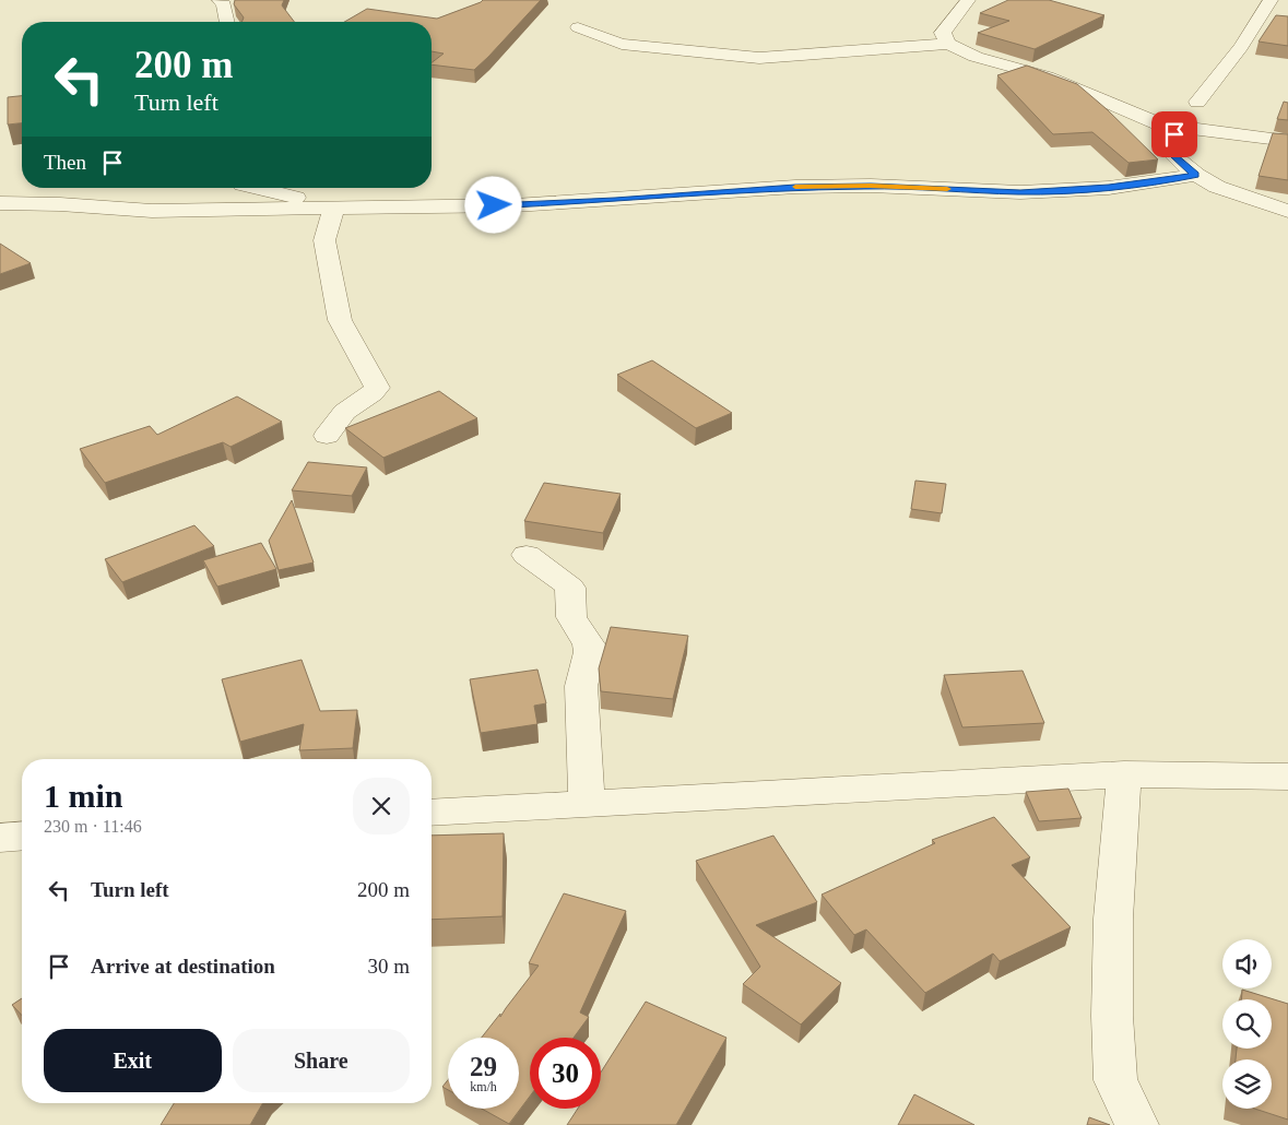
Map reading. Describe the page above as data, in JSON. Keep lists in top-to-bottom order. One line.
{"page":{"turn":["200 m","Turn left"],"then":"Then","heading":["1 min","230 m · 11:46"],"list":[{"name":"Turn left","value":"200 m"},{"name":"Arrive at destination","value":"30 m"}],"buttons":["Exit","Share"],"speed":"29 km/h","limit":"30"}}
